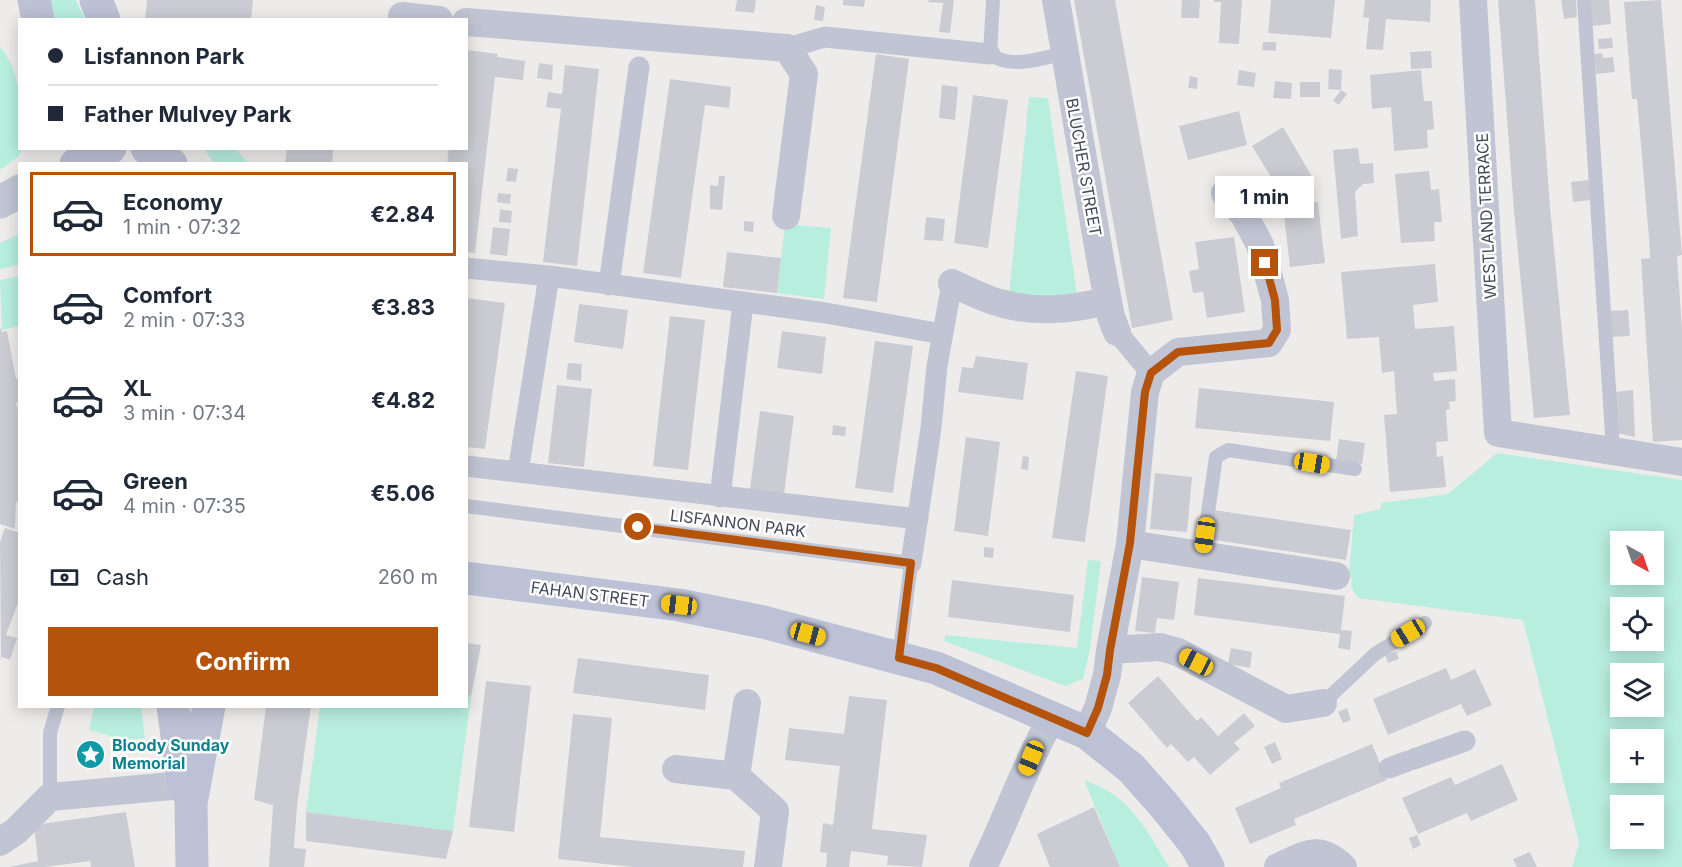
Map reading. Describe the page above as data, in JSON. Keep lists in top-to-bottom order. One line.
{"streets":{"main road":["FAHAN STREET"],"street":["BLUCHER STREET","WESTLAND TERRACE"],"lane":["LISFANNON PARK"]},"places":{"place":["Bloody Sunday Memorial"]},"north":"bottom right","page":{"banner":["Lisfannon Park","Father Mulvey Park"],"list":[{"name":"Economy","note":"1 min · 07:32","value":"€2.84"},{"name":"Comfort","note":"2 min · 07:33","value":"€3.83"},{"name":"XL","note":"3 min · 07:34","value":"€4.82"},{"name":"Green","note":"4 min · 07:35","value":"€5.06"}],"bubble":"1 min","map_buttons":["+","−"],"pay":["Cash","260 m"],"buttons":"Confirm"}}
